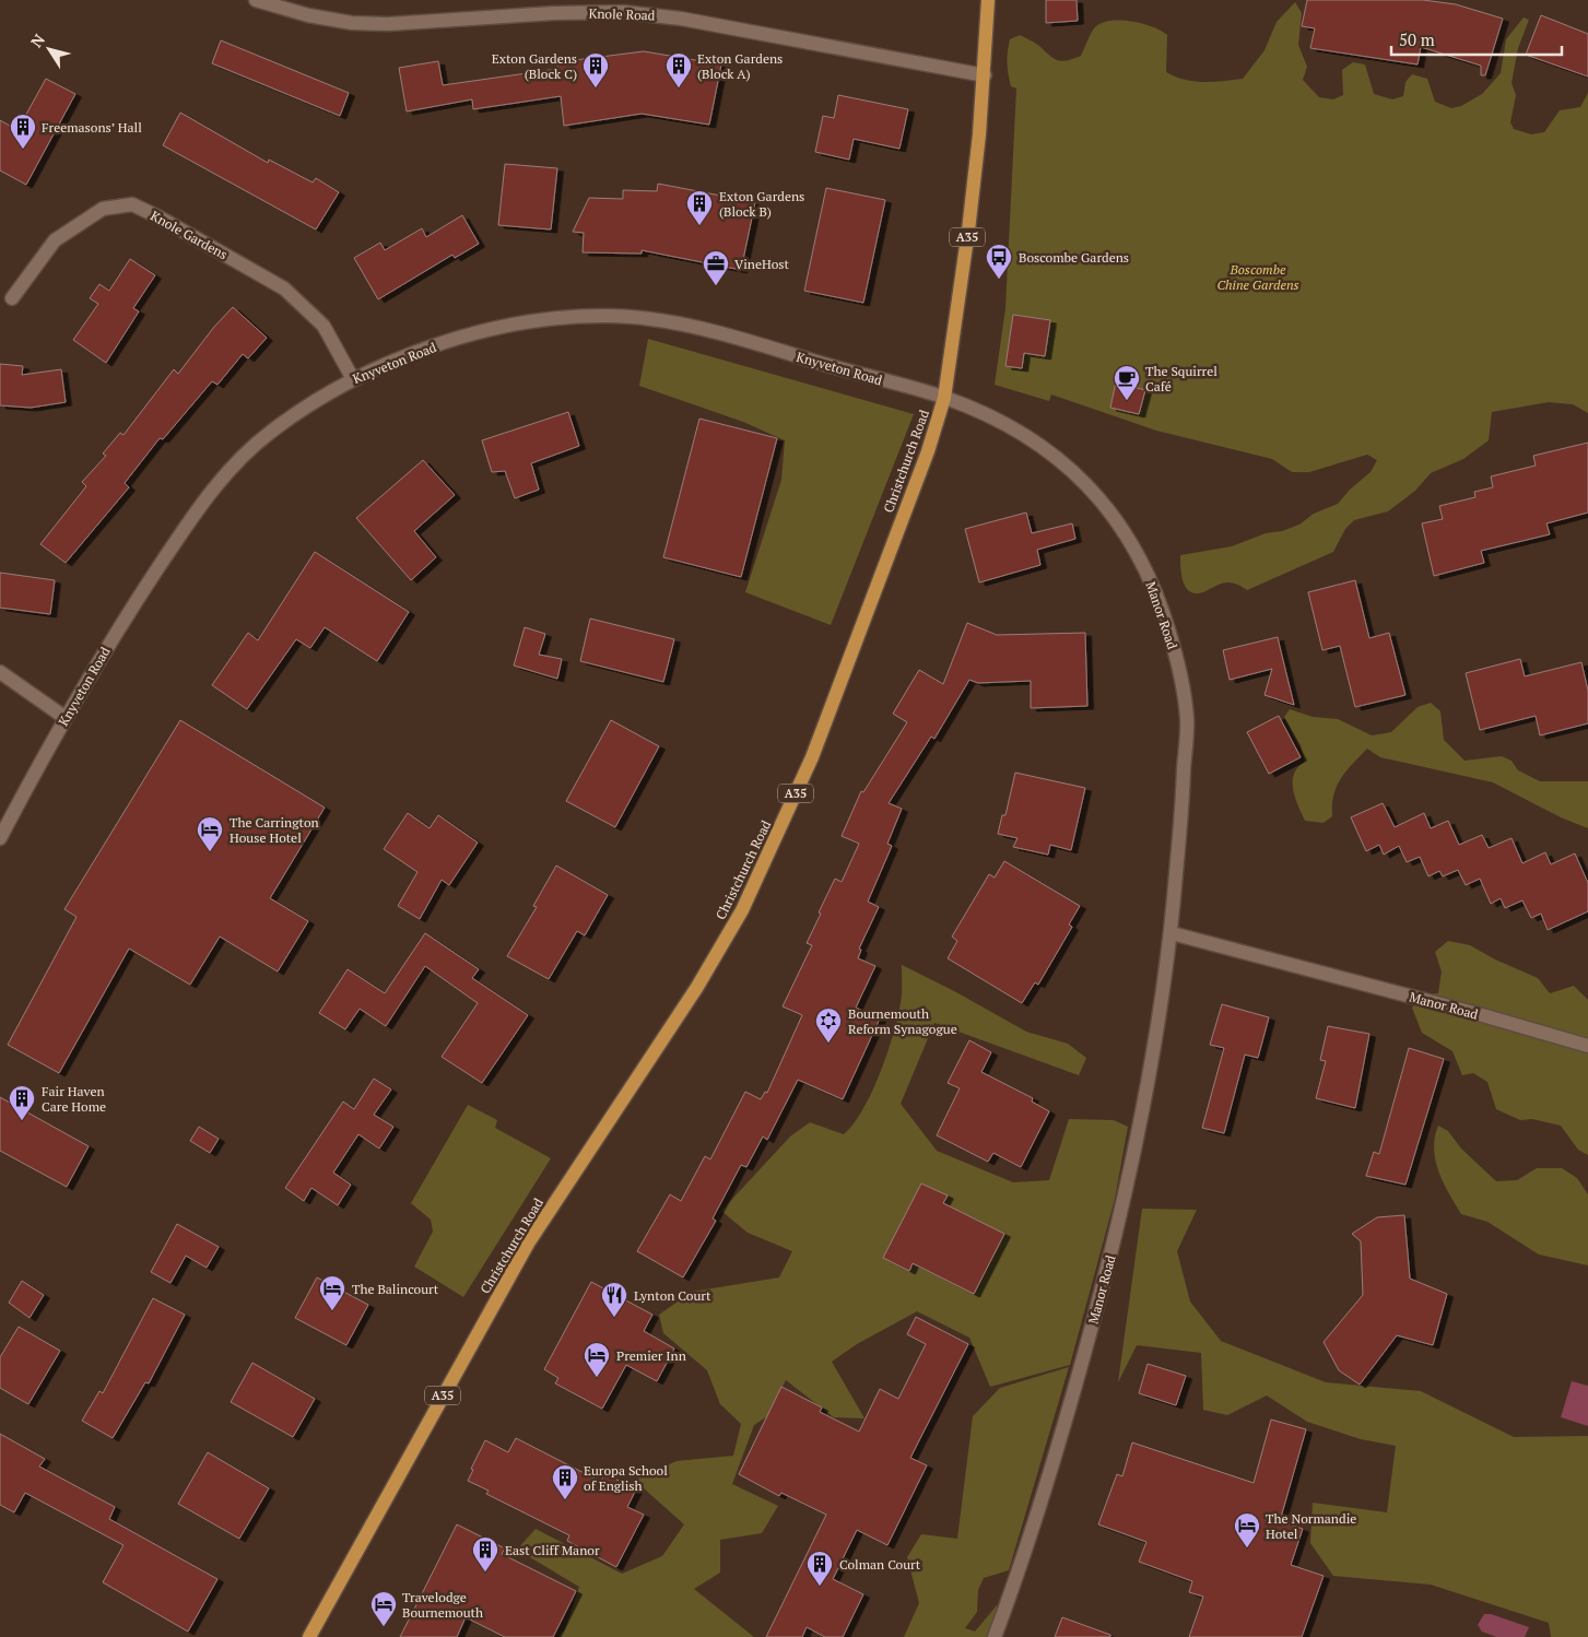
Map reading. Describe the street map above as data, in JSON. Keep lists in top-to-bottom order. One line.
{"streets":{"main road":["A35","Christchurch Road"],"street":["Knole Road","Knole Gardens","Knyveton Road","Manor Road"]},"crossings":[["Knole Road","Christchurch Road"],["Knole Gardens","Knyveton Road"],["Knyveton Road","Christchurch Road"],["Knyveton Road","Manor Road"],["Christchurch Road","Manor Road"]],"parks":["Boscombe Chine Gardens"],"places":{"building":["Exton Gardens (Block C)","Exton Gardens (Block A)","Freemasons’ Hall","Exton Gardens (Block B)","Fair Haven Care Home","Europa School of English","East Cliff Manor","Colman Court"],"bus stop":["Boscombe Gardens"],"office":["VineHost"],"cafe":["The Squirrel Café"],"hotel":["The Carrington House Hotel","The Balincourt","Premier Inn","The Normandie Hotel","Travelodge Bournemouth"],"synagogue":["Bournemouth Reform Synagogue"],"restaurant":["Lynton Court"]},"scale_bar":"50 m","north":"top left"}
